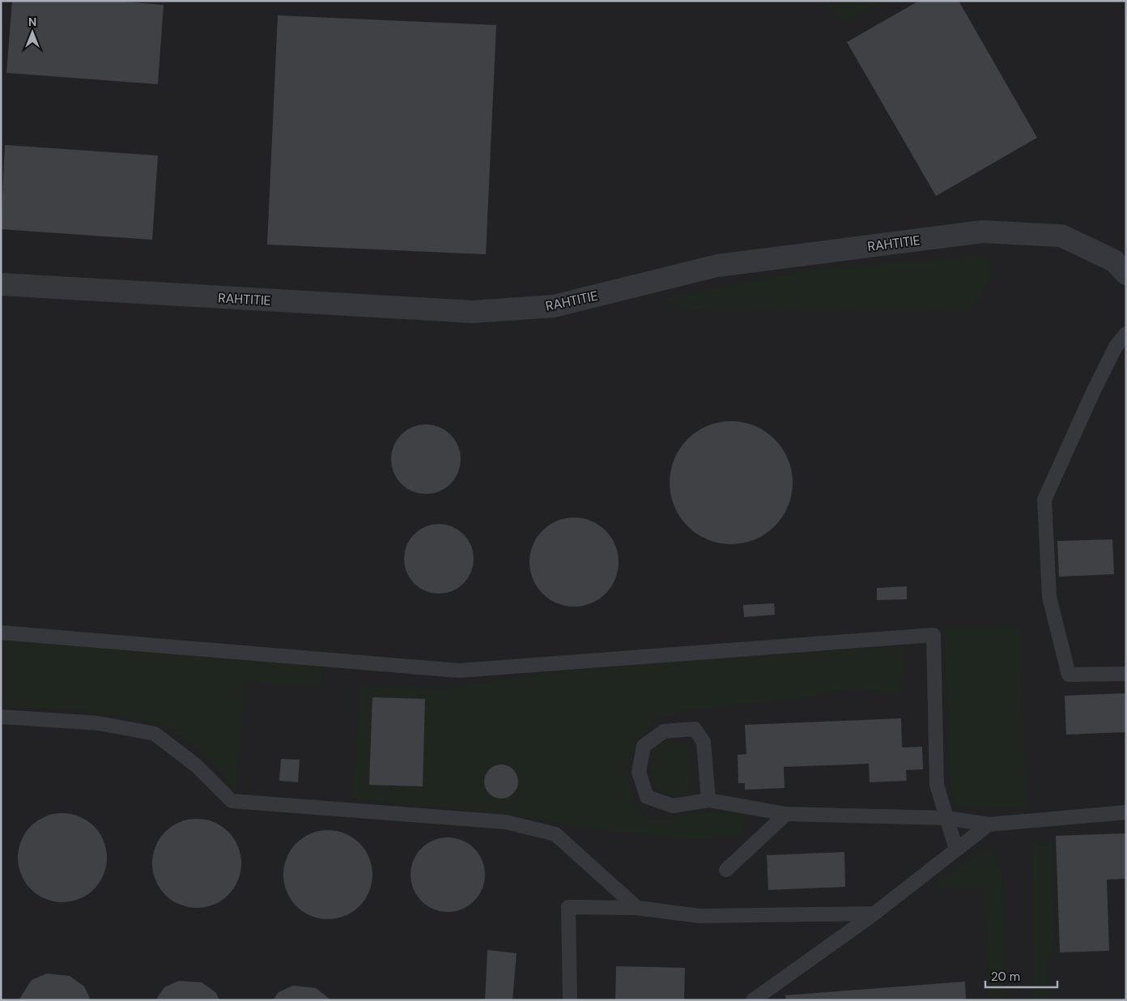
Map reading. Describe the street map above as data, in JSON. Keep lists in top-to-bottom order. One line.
{"streets":{"street":["RAHTITIE"]},"scale_bar":"20 m","north":"top"}
